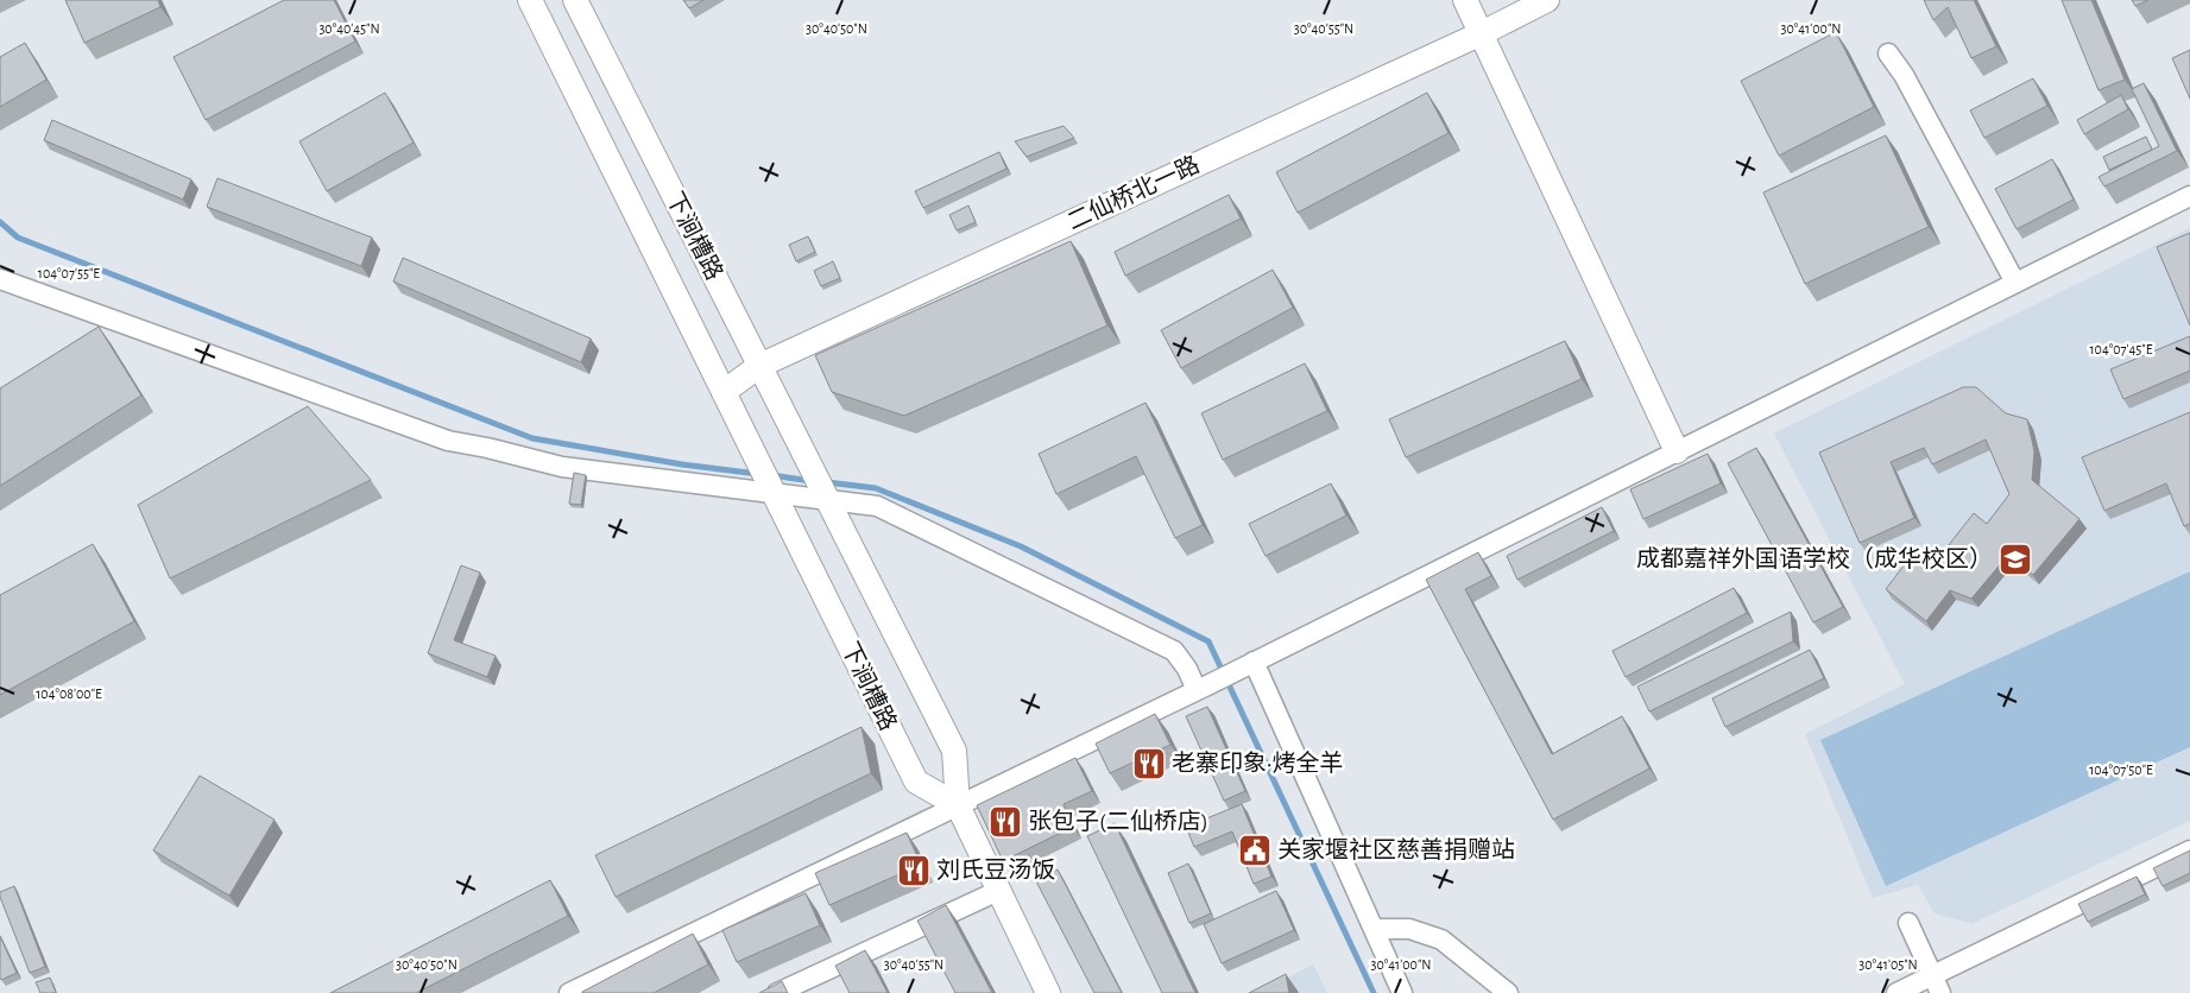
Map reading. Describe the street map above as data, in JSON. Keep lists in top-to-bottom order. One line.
{"streets":{"street":["二仙桥北一路","下涧槽路"]},"crossings":[["二仙桥北一路","下涧槽路"]],"places":{"school or university":["成都嘉祥外国语学校（成华校区）"],"restaurant":["老寨印象·烤全羊","张包子(二仙桥店)","刘氏豆汤饭"],"public building":["关家堰社区慈善捐赠站"]},"coordinates":["30°40'45\"N","30°40'50\"N","30°40'55\"N","30°41'00\"N","104°07'55\"E","104°07'45\"E","104°08'00\"E","104°07'50\"E","30°41'05\"N"]}
